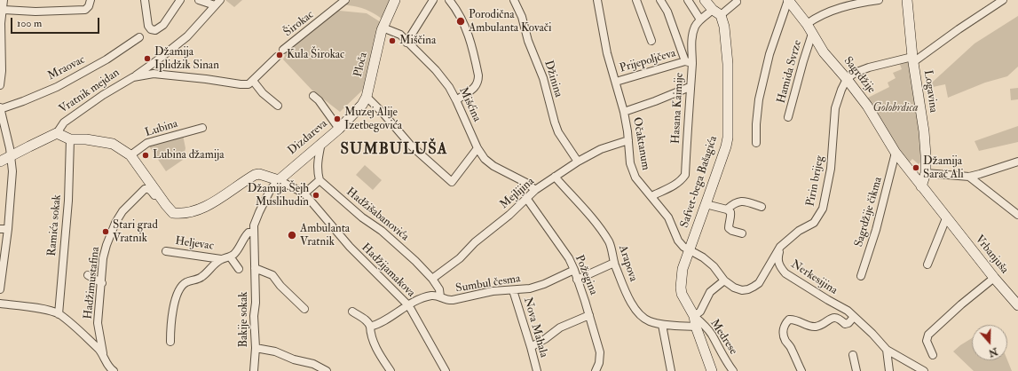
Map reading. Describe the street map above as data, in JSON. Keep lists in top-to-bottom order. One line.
{"streets":{"street":["Širokac","Prijepoljčeva","Ploča","Mraovac","Hamida Svrze","Sagrdžije","Džinina","Vratnik mejdan","Logavina","Mišćina","Hasana Kaimije","Lubina","Dizdareva","Očaktanum","Pirin brijeg","Safvet-bega Bašagića","Mejlijina","Sagrdžije čikma","Hadžišabanovića","Ramića sokak","Heljevac","Vrbanjuša","Arapova","Hadžijamakova","Požegina","Nerkesijina","Hadžimustafina","Sumbul česma","Bakije sokak","Nova Mahala","Medrese"]},"crossings":[["Prijepoljčeva","Hasana Kaimije"],["Prijepoljčeva","Očaktanum"],["Ploča","Mišćina"],["Ploča","Dizdareva"],["Hamida Svrze","Sagrdžije"],["Sagrdžije","Logavina"],["Sagrdžije","Pirin brijeg"],["Sagrdžije","Sagrdžije čikma"],["Sagrdžije","Vrbanjuša"],["Džinina","Mejlijina"],["Logavina","Vrbanjuša"],["Mišćina","Mejlijina"],["Hasana Kaimije","Očaktanum"],["Hasana Kaimije","Safvet-bega Bašagića"],["Dizdareva","Hadžijamakova"],["Dizdareva","Bakije sokak"],["Očaktanum","Pirin brijeg"],["Očaktanum","Safvet-bega Bašagića"],["Očaktanum","Mejlijina"],["Pirin brijeg","Nerkesijina"],["Safvet-bega Bašagića","Arapova"],["Safvet-bega Bašagića","Medrese"],["Mejlijina","Hadžišabanovića"],["Mejlijina","Arapova"],["Mejlijina","Požegina"],["Hadžišabanovića","Sumbul česma"],["Hadžijamakova","Sumbul česma"],["Hadžijamakova","Bakije sokak"],["Požegina","Sumbul česma"],["Sumbul česma","Nova Mahala"]],"districts":["SUMBULUŠA"],"parks":["Golobrdica"],"places":["Porodična Ambulanta Kovači","Miščina","Kula Širokac","Džamija Iplidžik Sinan","Muzej Alije Izetbegovića","Lubina džamija","Džamija Sarač Ali","Džamija Šejh Muslihudin","Stari grad Vratnik","Ambulanta Vratnik"],"scale_bar":"100 m","north":"bottom"}
